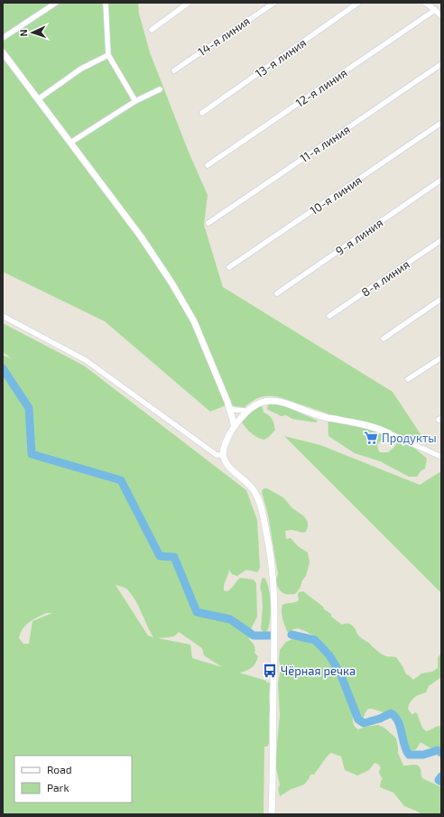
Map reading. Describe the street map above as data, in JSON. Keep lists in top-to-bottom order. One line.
{"streets":{"street":["14-я линия","13-я линия","12-я линия","11-я линия","10-я линия","9-я линия","8-я линия"]},"places":{"supermarket":["Продукты"],"bus stop":["Чёрная речка"]},"legend":["Road","Park"],"north":"left"}
